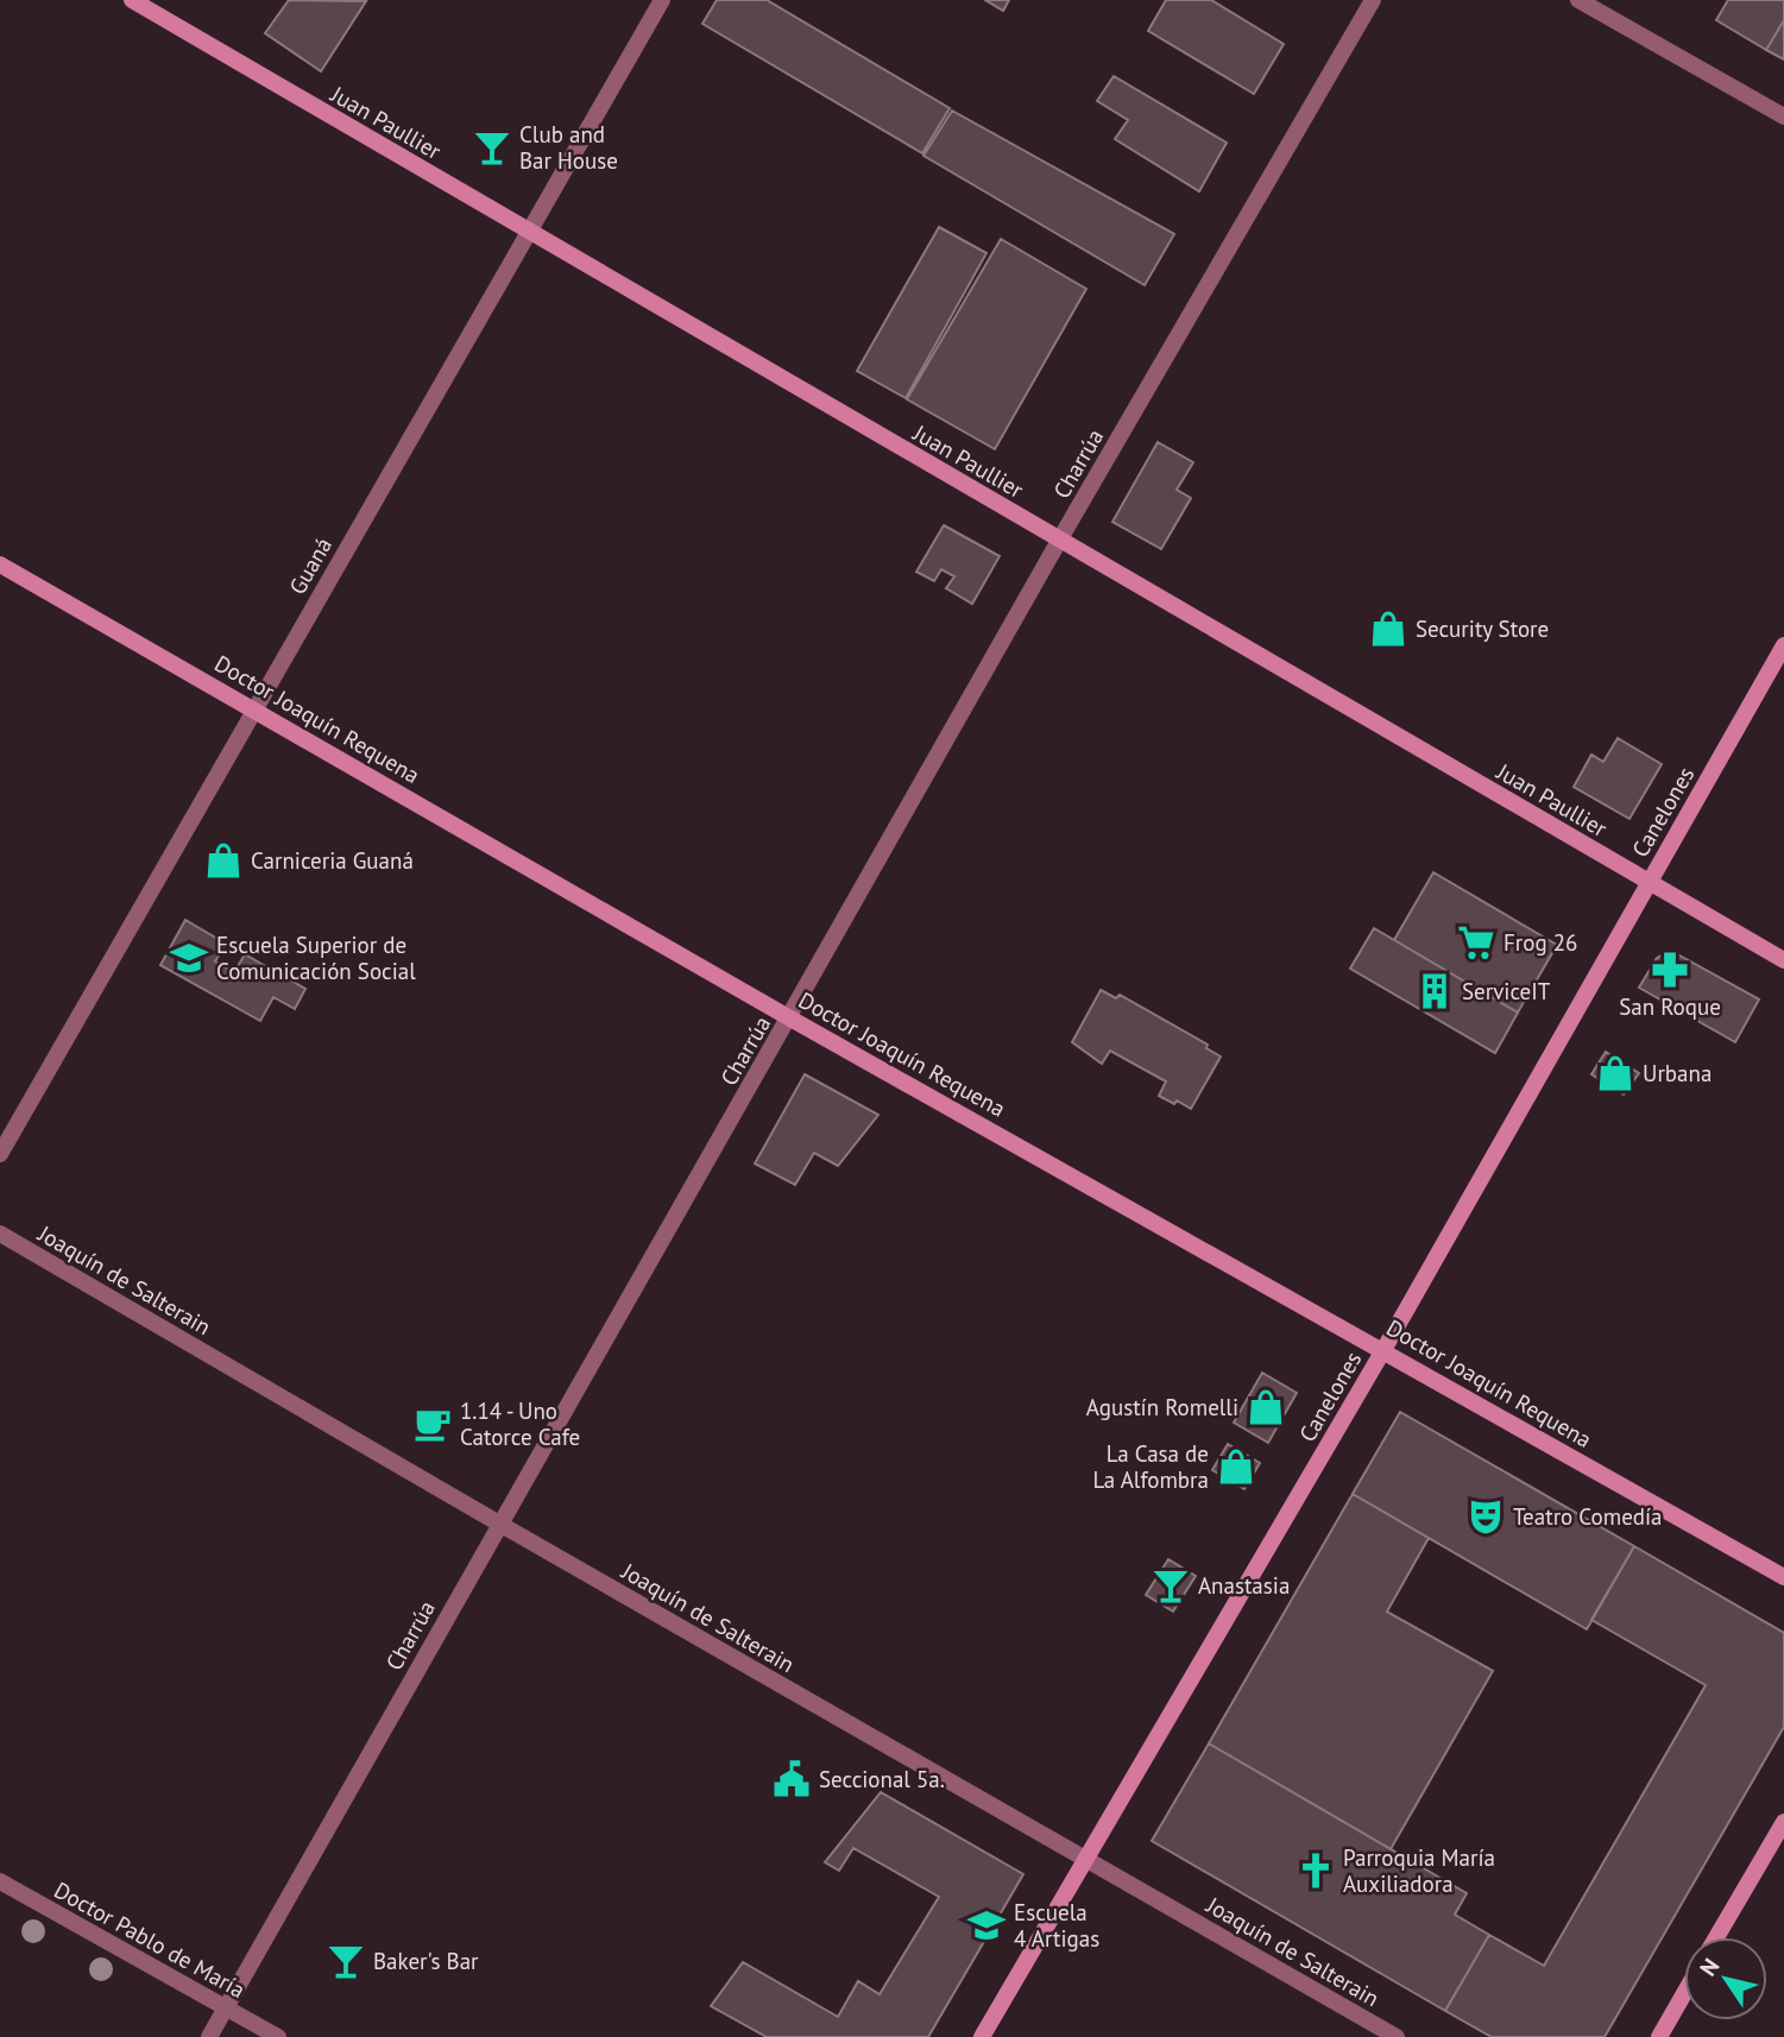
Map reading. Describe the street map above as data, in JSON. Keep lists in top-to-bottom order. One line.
{"streets":{"street":["Juan Paullier","Charrúa","Guaná","Doctor Joaquín Requena","Canelones","Joaquín de Salterain","Doctor Pablo de María"]},"crossings":[["Juan Paullier","Charrúa"],["Juan Paullier","Guaná"],["Juan Paullier","Canelones"],["Charrúa","Doctor Joaquín Requena"],["Charrúa","Joaquín de Salterain"],["Charrúa","Doctor Pablo de María"],["Guaná","Doctor Joaquín Requena"],["Doctor Joaquín Requena","Canelones"],["Canelones","Joaquín de Salterain"]],"places":{"bar":["Club and Bar House","Anastasia","Baker's Bar"],"shop":["Security Store","Carniceria Guaná","Urbana","Agustín Romelli","La Casa de La Alfombra"],"supermarket":["Frog 26"],"school or university":["Escuela Superior de Comunicación Social","Escuela 4 Artigas"],"pharmacy":["San Roque"],"building":["ServiceIT"],"cafe":["1.14 - Uno Catorce Cafe"],"theatre":["Teatro Comedía"],"public building":["Seccional 5a."],"church":["Parroquia María Auxiliadora"]},"north":"top left"}
